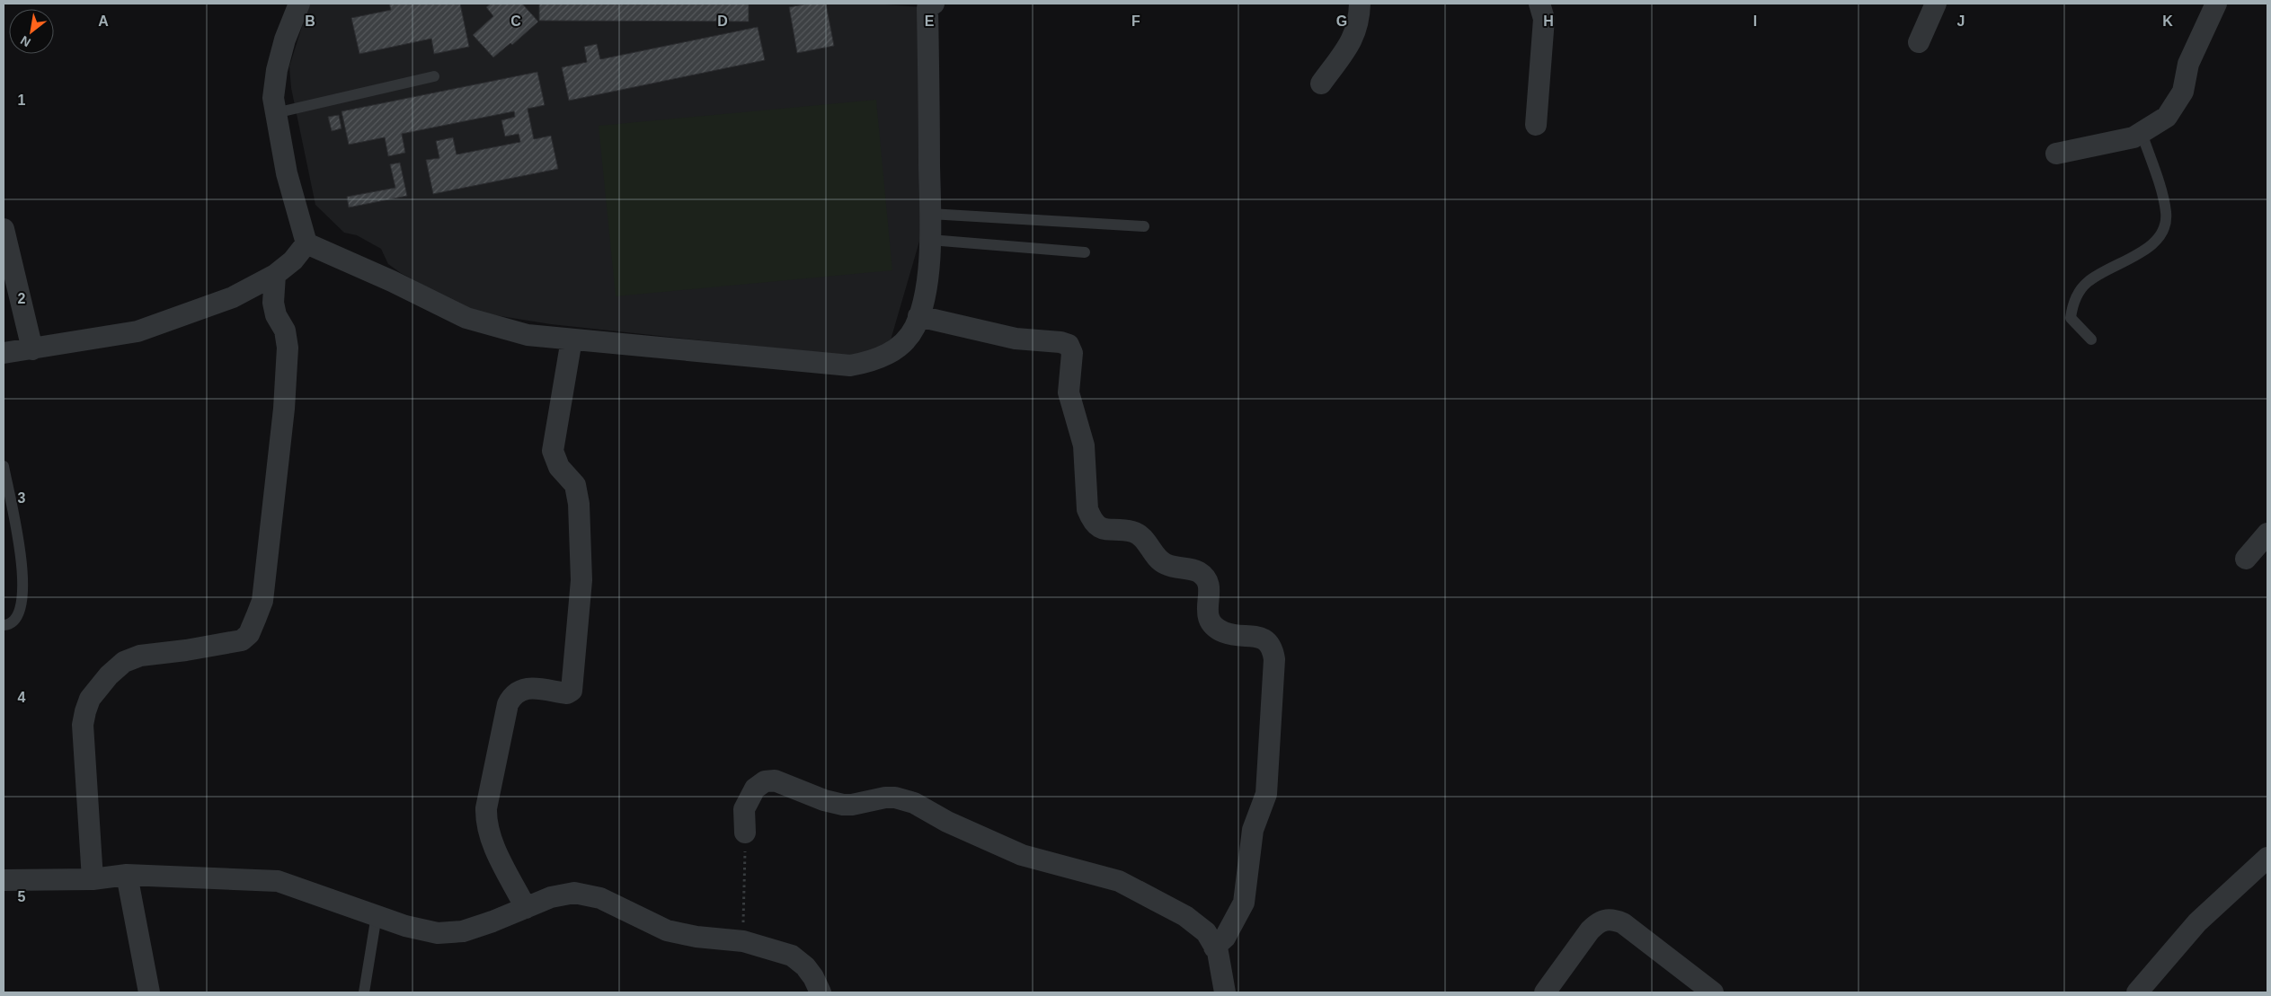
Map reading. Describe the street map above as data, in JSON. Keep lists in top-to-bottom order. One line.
{"north":"bottom left","grid":{"columns":["A","B","C","D","E","F","G","H","I","J","K"],"rows":["1","2","3","4","5"]}}
